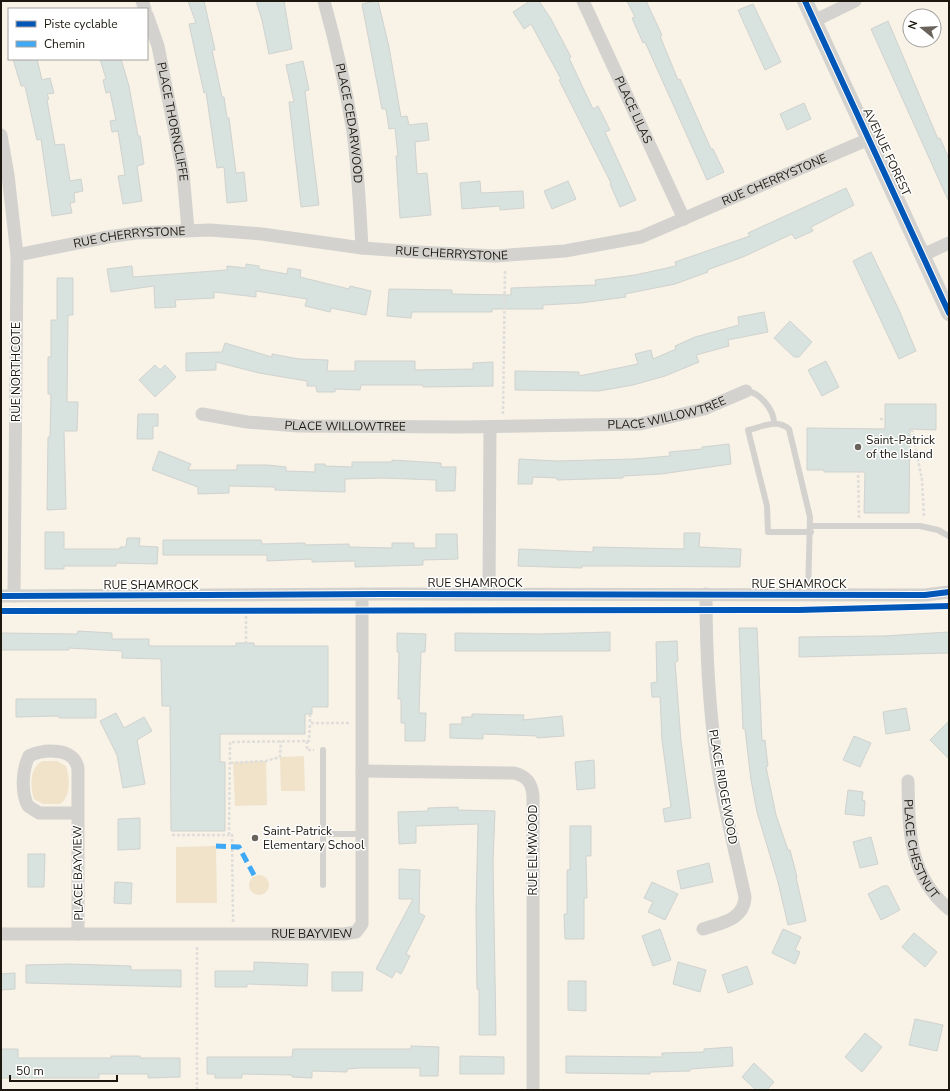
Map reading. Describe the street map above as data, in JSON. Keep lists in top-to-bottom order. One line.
{"streets":{"street":["PLACE LILAS","PLACE THORNCLIFFE","PLACE CEDARWOOD","AVENUE FOREST","RUE CHERRYSTONE","RUE NORTHCOTE","PLACE WILLOWTREE","RUE SHAMROCK","PLACE RIDGEWOOD","PLACE CHESTNUT","RUE ELMWOOD","PLACE BAYVIEW","RUE BAYVIEW"]},"crossings":[["PLACE LILAS","RUE CHERRYSTONE"],["PLACE THORNCLIFFE","RUE CHERRYSTONE"],["PLACE CEDARWOOD","RUE CHERRYSTONE"],["AVENUE FOREST","RUE CHERRYSTONE"],["RUE CHERRYSTONE","RUE NORTHCOTE"],["RUE NORTHCOTE","RUE SHAMROCK"],["RUE SHAMROCK","PLACE RIDGEWOOD"],["RUE SHAMROCK","RUE BAYVIEW"],["RUE ELMWOOD","RUE BAYVIEW"],["PLACE BAYVIEW","RUE BAYVIEW"]],"places":["Saint-Patrick of the Island","Saint-Patrick Elementary School"],"legend":["Piste cyclable","Chemin"],"scale_bar":"50 m","north":"left"}
